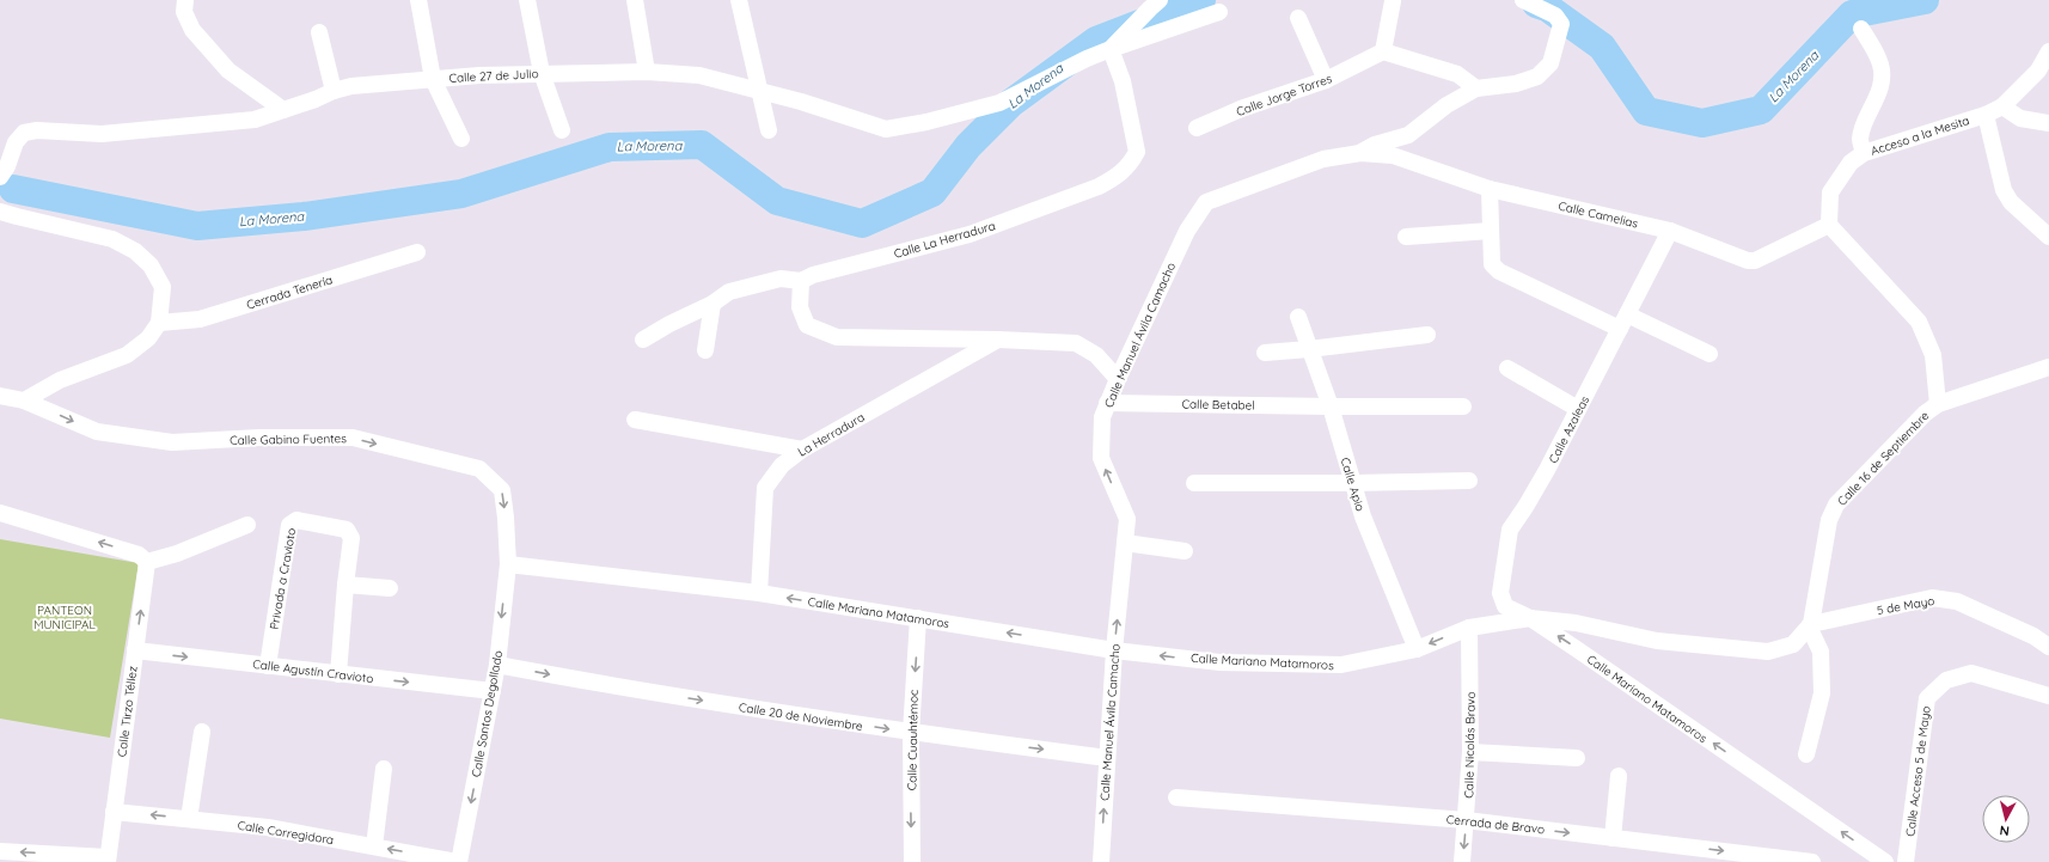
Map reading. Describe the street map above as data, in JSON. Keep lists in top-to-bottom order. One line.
{"streets":{"street":["Calle 27 de Julio","Calle Jorge Torres","Acceso a la Mesita","Calle Camelias","Calle La Herradura","Cerrada Tenería","Calle Manuel Ávila Camacho","Calle Betabel","Calle Azaleas","La Herradura","Calle Gabino Fuentes","Calle 16 de Septiembre","Calle Apio","Privada a Cravioto","5 de Mayo","Calle Mariano Matamoros","Calle Agustín Cravioto","Calle Tirzo Téllez","Calle Santos Degollado","Calle 20 de Noviembre","Calle Cuauhtémoc","Calle Nicolás Bravo","Calle Acceso 5 de Mayo","Cerrada de Bravo","Calle Corregidora"]},"crossings":[["Calle 27 de Julio","Calle La Herradura"],["Acceso a la Mesita","Calle Camelias"],["Calle Camelias","Calle Manuel Ávila Camacho"],["Calle Camelias","Calle Azaleas"],["Calle Manuel Ávila Camacho","Calle Betabel"],["Calle Manuel Ávila Camacho","Calle Mariano Matamoros"],["Calle Manuel Ávila Camacho","Calle 20 de Noviembre"],["Calle Betabel","Calle Apio"],["Calle Azaleas","Calle Mariano Matamoros"],["La Herradura","Calle Mariano Matamoros"],["Calle Gabino Fuentes","Calle Mariano Matamoros"],["Calle Gabino Fuentes","Calle Santos Degollado"],["Calle 16 de Septiembre","5 de Mayo"],["Calle Apio","Calle Mariano Matamoros"],["Privada a Cravioto","Calle Agustín Cravioto"],["Calle Mariano Matamoros","Calle Santos Degollado"],["Calle Mariano Matamoros","Calle Cuauhtémoc"],["Calle Mariano Matamoros","Calle Nicolás Bravo"],["Calle Agustín Cravioto","Calle Tirzo Téllez"],["Calle Agustín Cravioto","Calle Santos Degollado"],["Calle Tirzo Téllez","Calle Corregidora"],["Calle Santos Degollado","Calle 20 de Noviembre"],["Calle Santos Degollado","Calle Corregidora"],["Calle 20 de Noviembre","Calle Cuauhtémoc"],["Calle Nicolás Bravo","Cerrada de Bravo"]],"one_way":["Calle Manuel Ávila Camacho","Calle Agustín Cravioto","Calle Santos Degollado","Calle 20 de Noviembre","Calle Cuauhtémoc","Cerrada de Bravo","Calle Corregidora"],"water":["La Morena"],"parks":["PANTEON MUNICIPAL"],"north":"bottom"}
